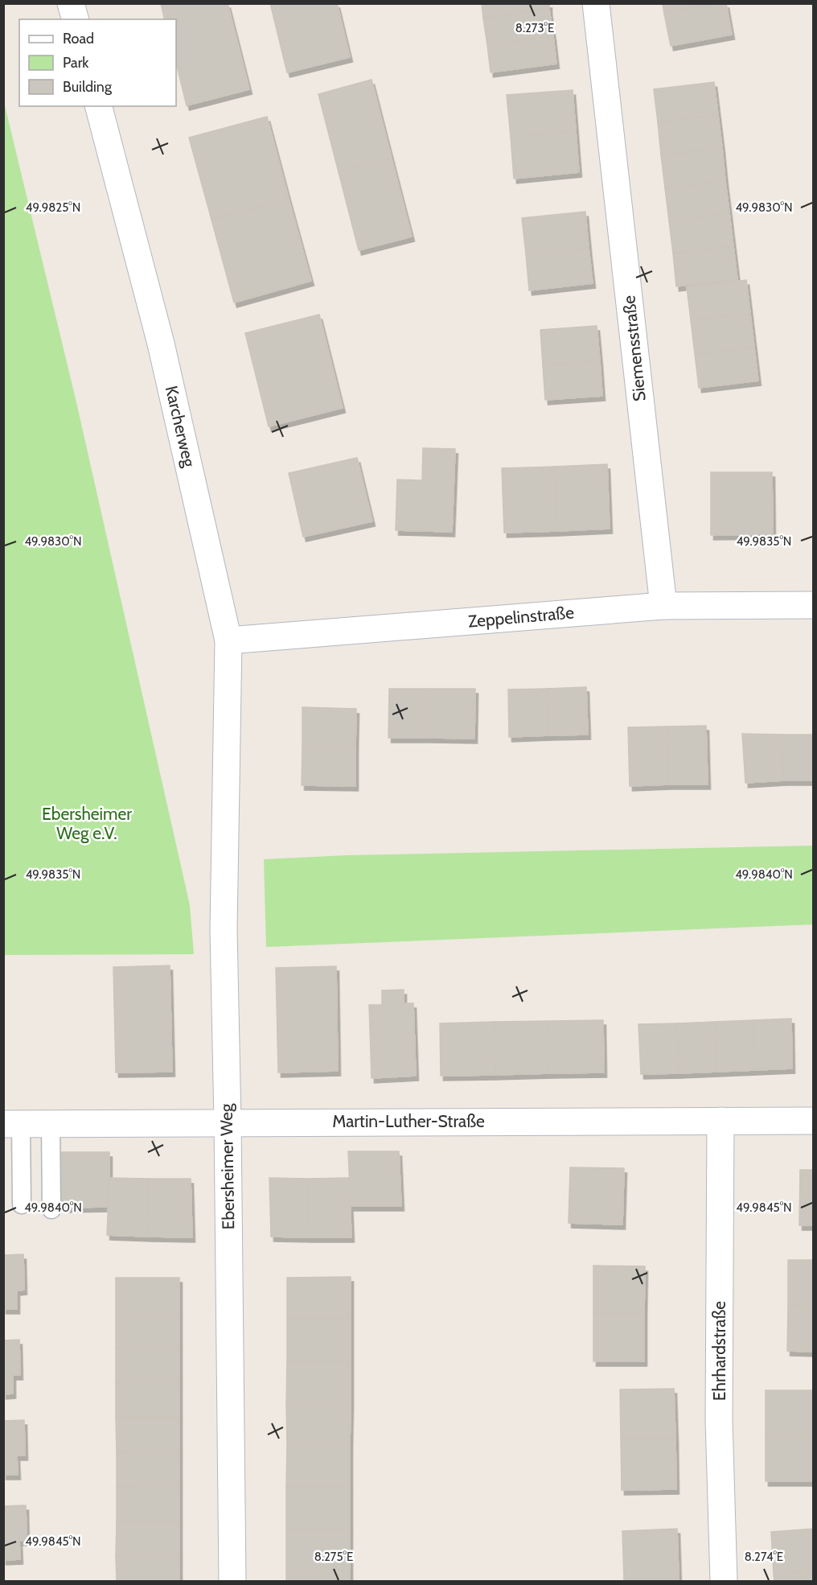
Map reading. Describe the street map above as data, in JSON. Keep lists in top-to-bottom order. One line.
{"streets":{"street":["Siemensstraße","Karcherweg","Zeppelinstraße","Martin-Luther-Straße","Ebersheimer Weg","Ehrhardstraße"]},"crossings":[["Siemensstraße","Zeppelinstraße"],["Karcherweg","Zeppelinstraße"],["Karcherweg","Ebersheimer Weg"],["Martin-Luther-Straße","Ebersheimer Weg"],["Martin-Luther-Straße","Ehrhardstraße"]],"parks":["Ebersheimer Weg e.V."],"legend":["Road","Park","Building"],"coordinates":["8.273°E","49.9830°N","49.9825°N","49.9835°N","49.9840°N","49.9845°N","8.275°E","8.274°E"]}
